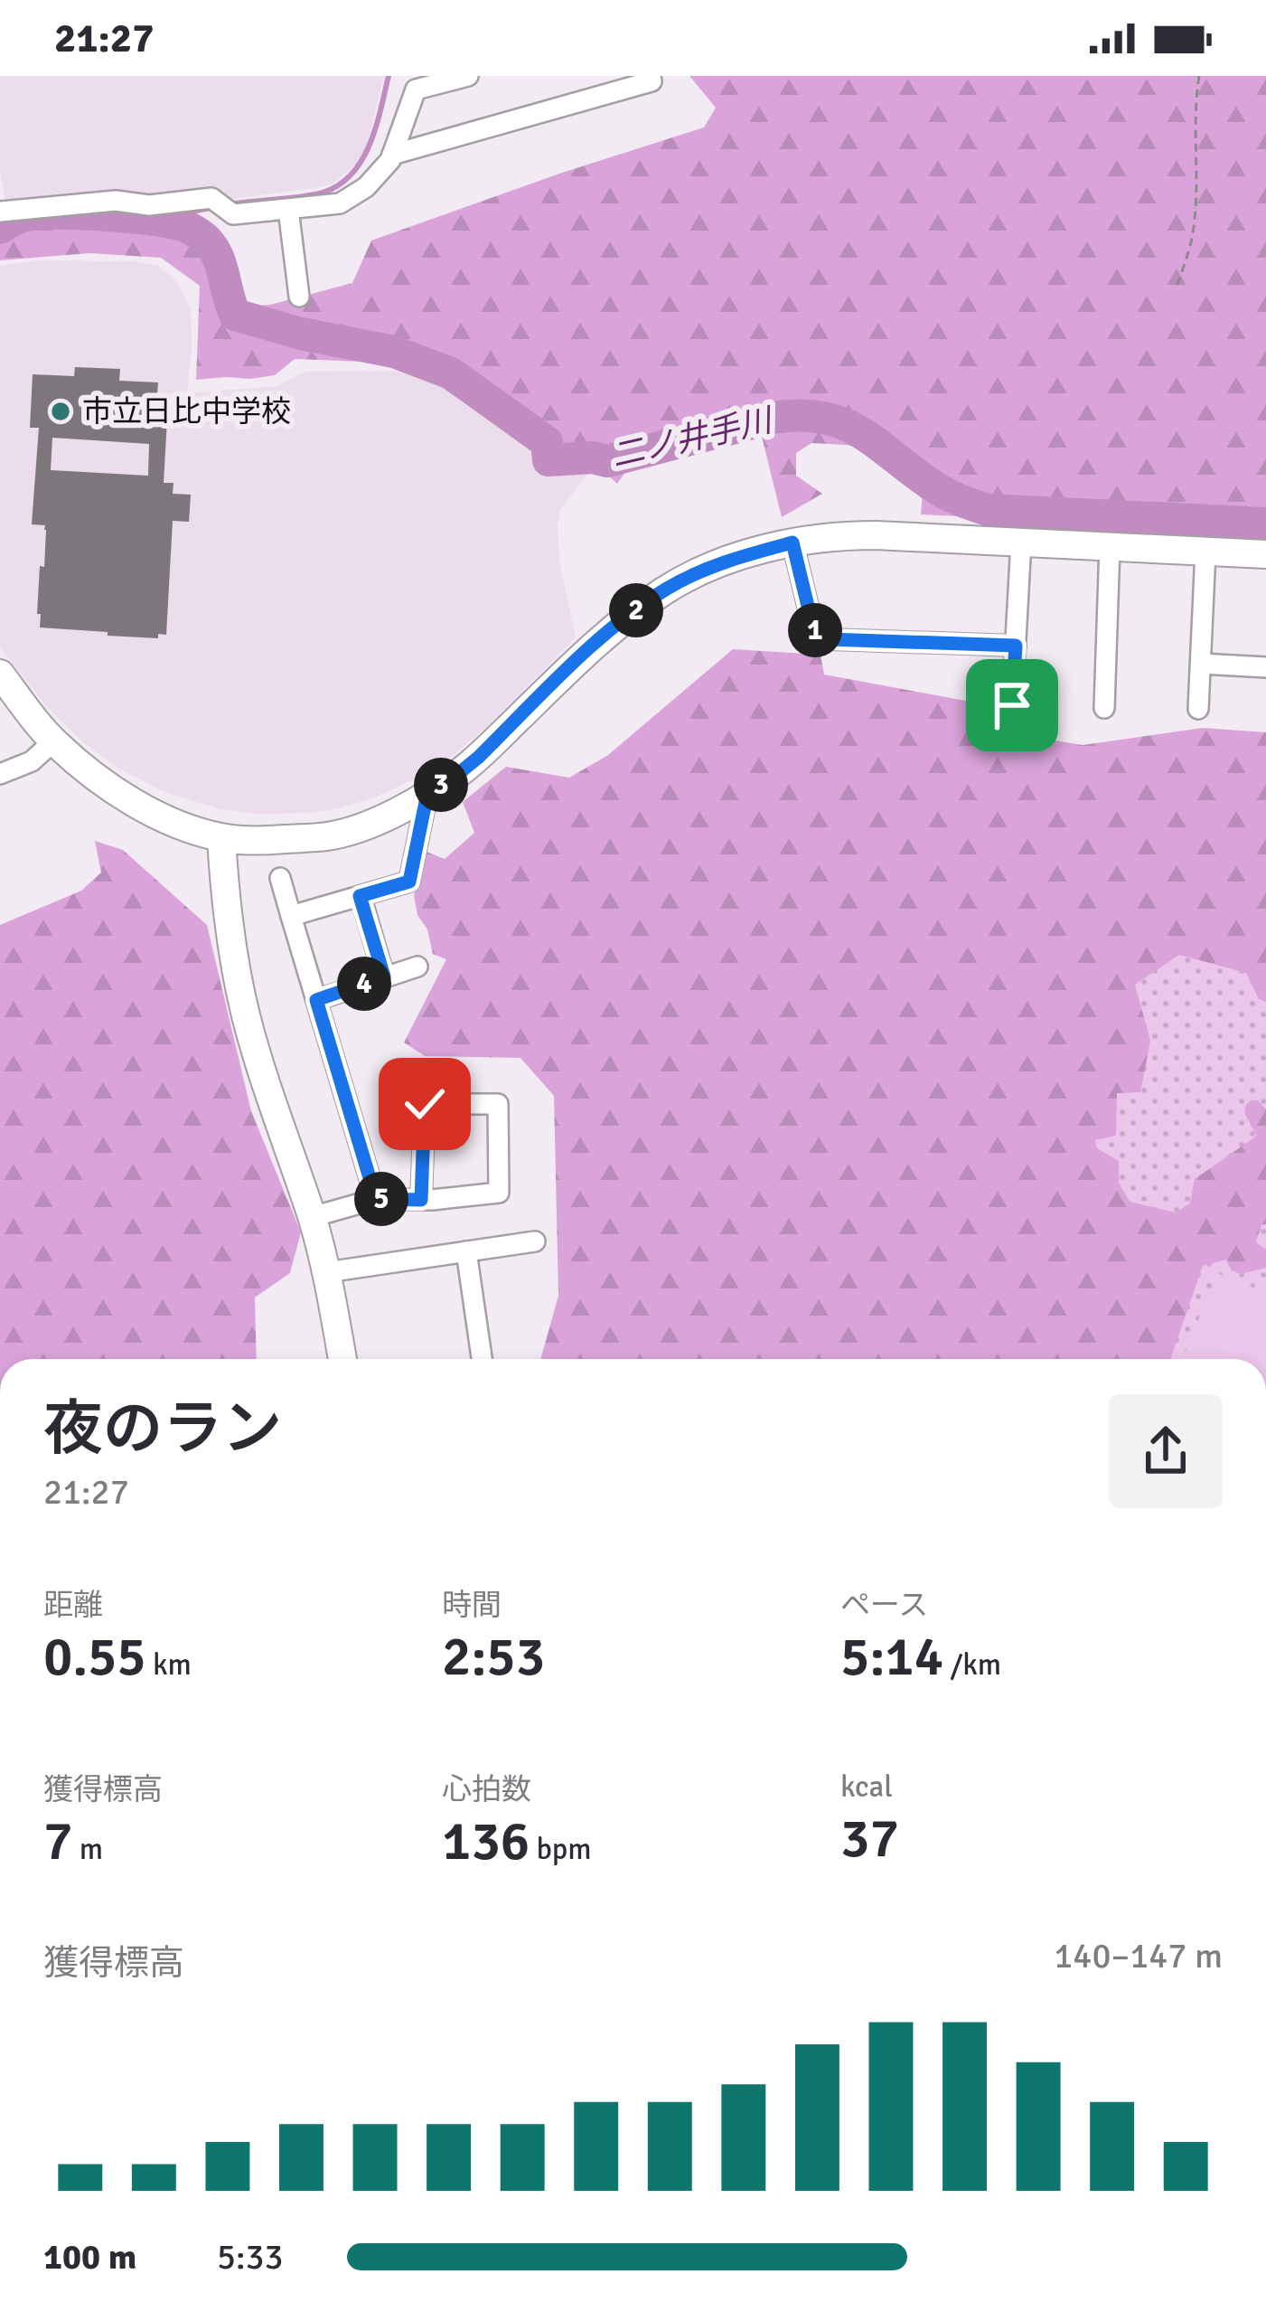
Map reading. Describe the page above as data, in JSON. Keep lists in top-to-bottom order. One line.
{"water":["二ノ井手川"],"places":["市立日比中学校"],"page":{"status":"21:27","pins":["2","1","3","4","5"],"heading":["夜のラン","21:27"],"stats":[["距離","0.55 km"],["時間","2:53"],["ペース","5:14 /km"],["獲得標高","7 m"],["心拍数","136 bpm"],["kcal","37"]],"chart":["獲得標高","140–147 m"],"list":[{"name":"100 m","note":"5:33"}]}}
